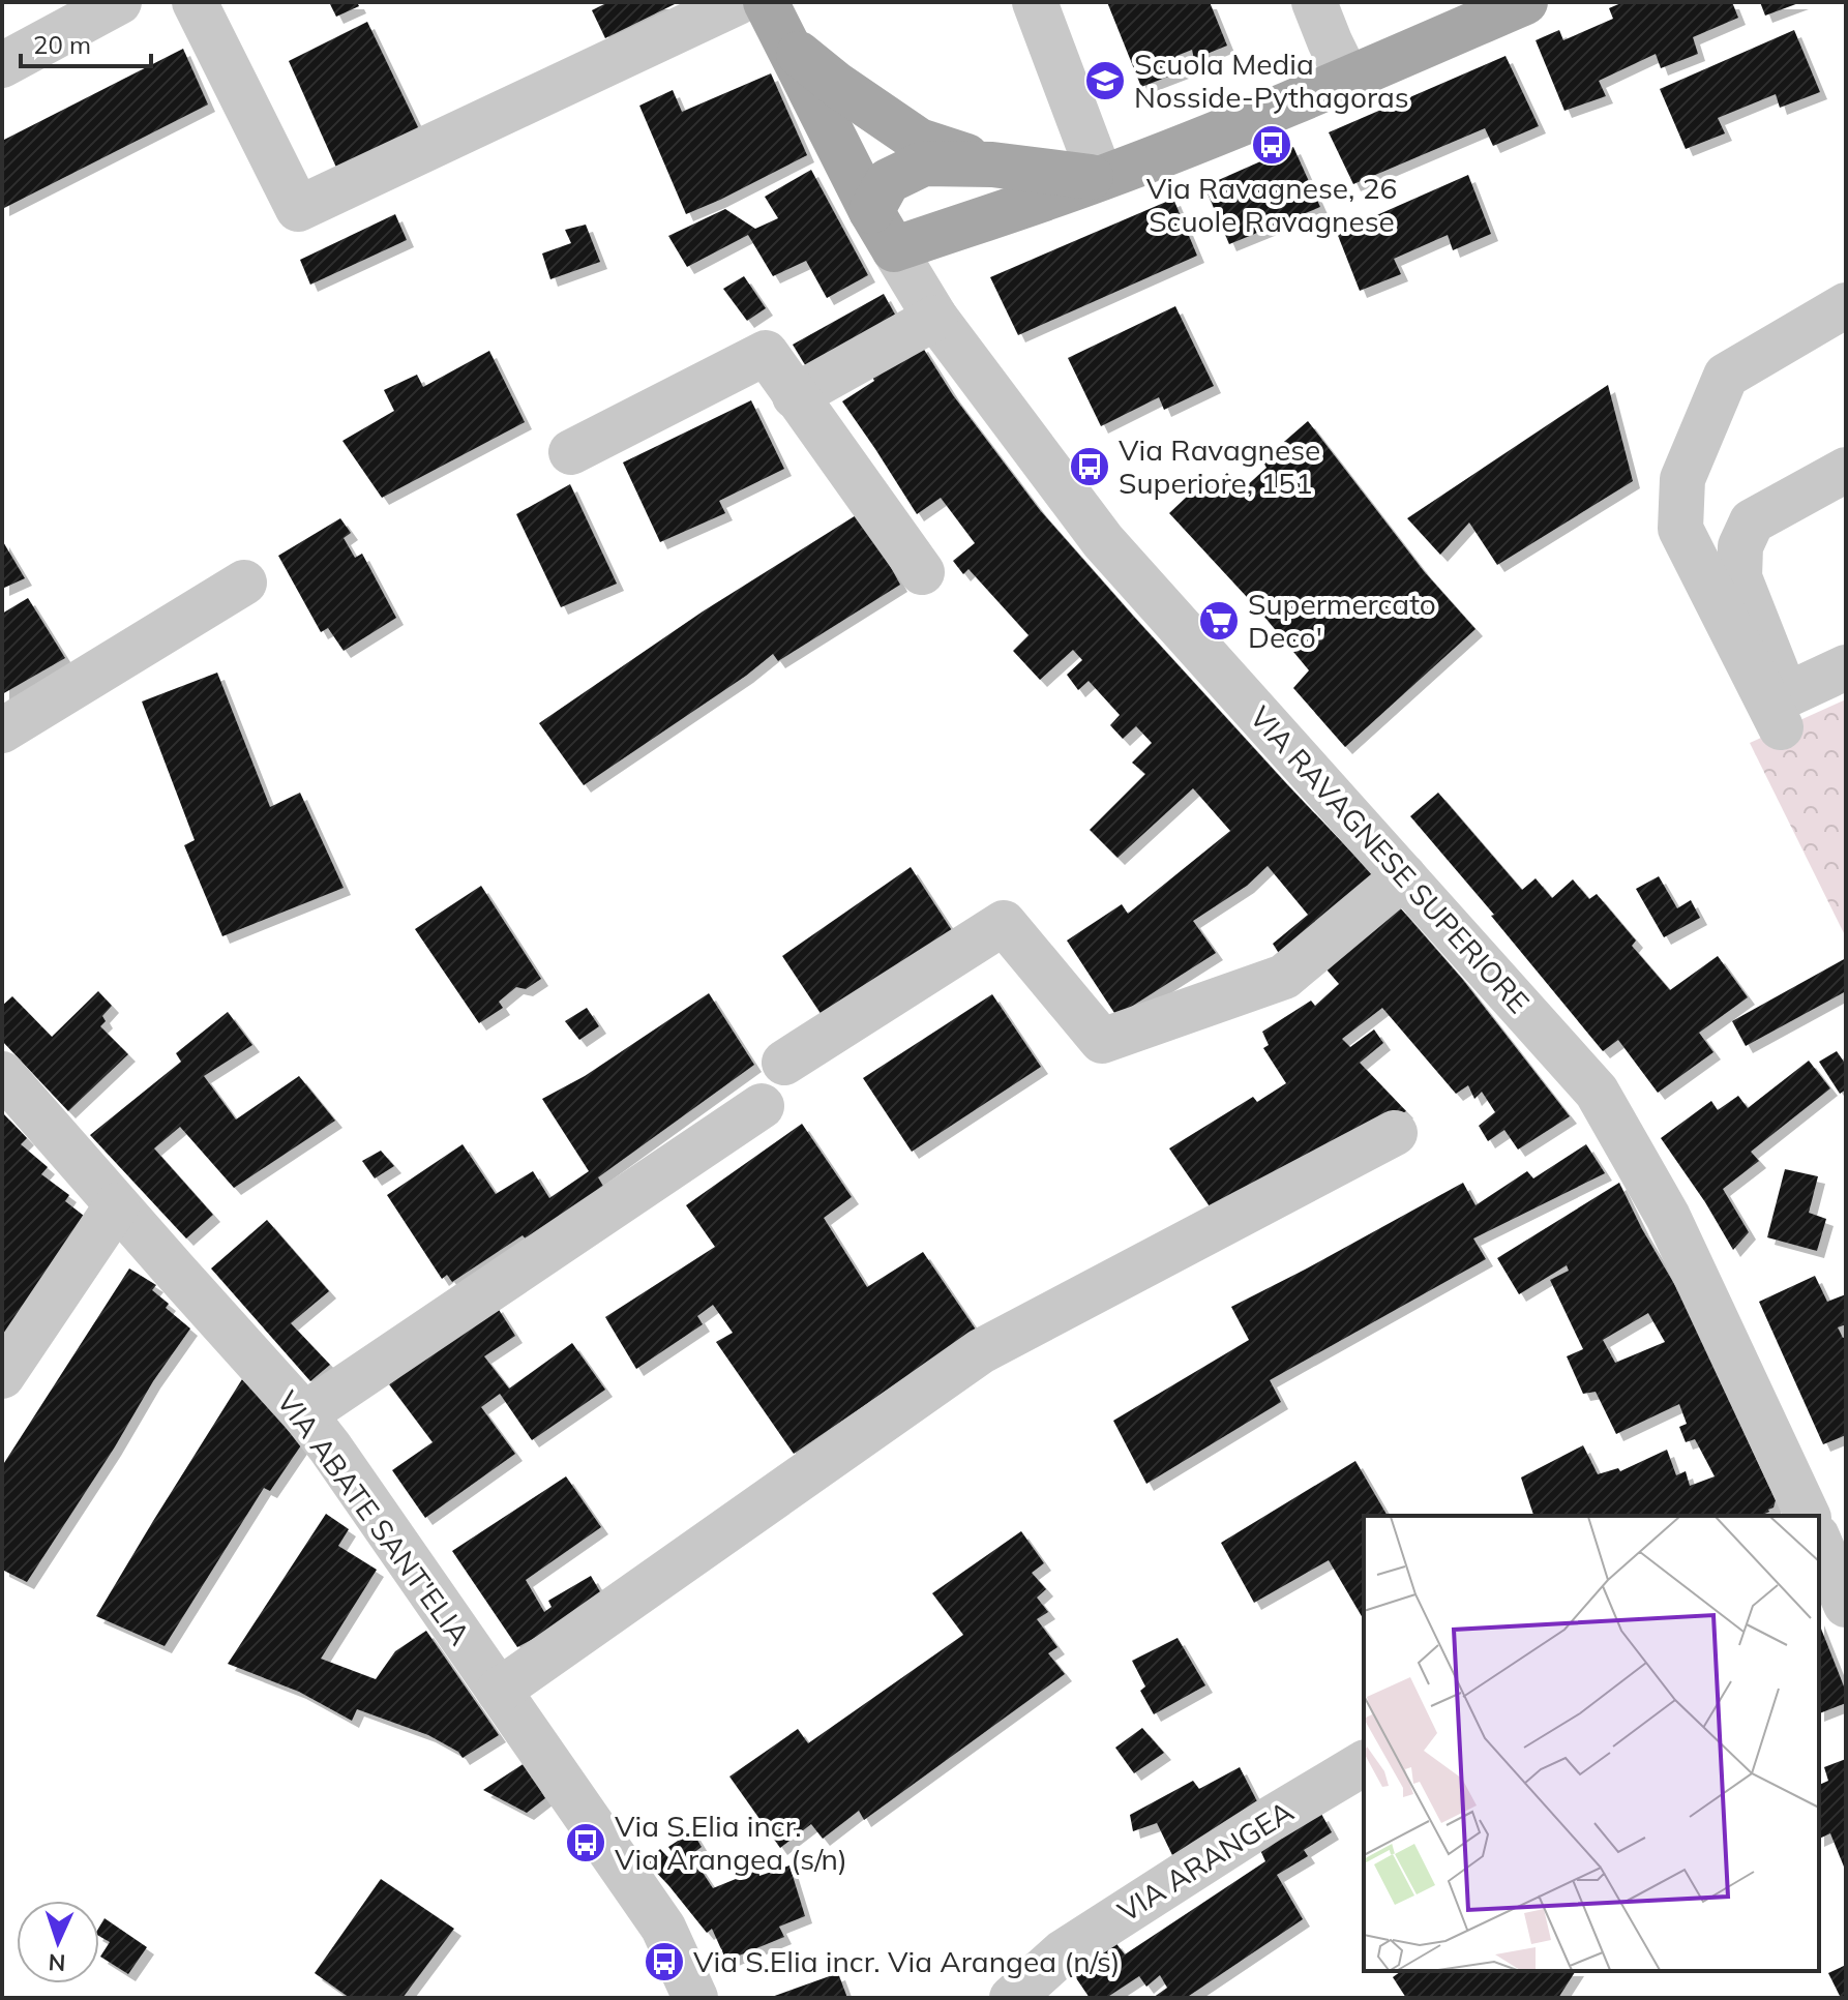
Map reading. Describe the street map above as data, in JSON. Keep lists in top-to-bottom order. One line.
{"streets":{"street":["VIA RAVAGNESE SUPERIORE","VIA ABATE SANT'ELIA","VIA ARANGEA"]},"places":{"school or university":["Scuola Media Nosside-Pythagoras"],"bus stop":["Via Ravagnese, 26 Scuole Ravagnese","Via Ravagnese Superiore, 151","Via S.Elia incr. Via Arangea (s/n)","Via S.Elia incr. Via Arangea (n/s)"],"supermarket":["Supermercato Deco'"]},"scale_bar":"20 m","north":"bottom"}
